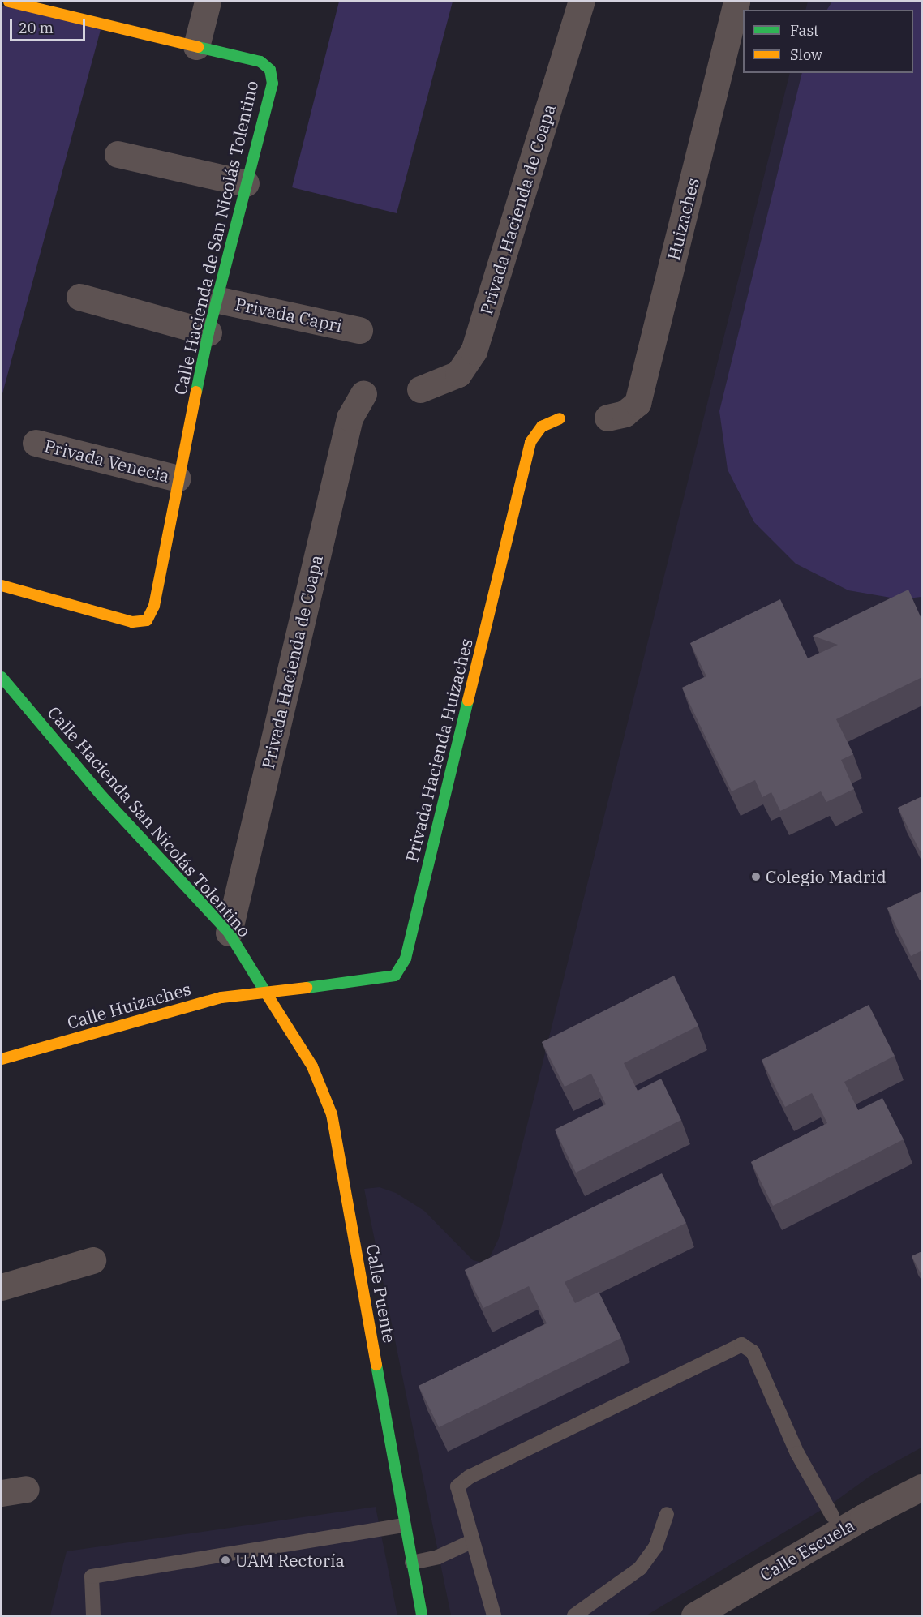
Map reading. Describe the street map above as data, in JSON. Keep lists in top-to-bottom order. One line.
{"streets":{"street":["Privada Hacienda de Coapa","Huizaches","Calle Hacienda de San Nicolás Tolentino","Privada Capri","Privada Venecia","Privada Hacienda Huizaches","Calle Hacienda San Nicolás Tolentino","Calle Huizaches","Calle Puente","Calle Escuela"]},"crossings":[["Privada Hacienda de Coapa","Calle Hacienda San Nicolás Tolentino"],["Calle Hacienda de San Nicolás Tolentino","Privada Capri"],["Calle Hacienda de San Nicolás Tolentino","Privada Venecia"],["Privada Hacienda Huizaches","Calle Hacienda San Nicolás Tolentino"],["Privada Hacienda Huizaches","Calle Huizaches"],["Privada Hacienda Huizaches","Calle Puente"],["Calle Hacienda San Nicolás Tolentino","Calle Huizaches"],["Calle Hacienda San Nicolás Tolentino","Calle Puente"],["Calle Huizaches","Calle Puente"]],"places":["Colegio Madrid","UAM Rectoría"],"legend":["Fast","Slow"],"scale_bar":"20 m"}
